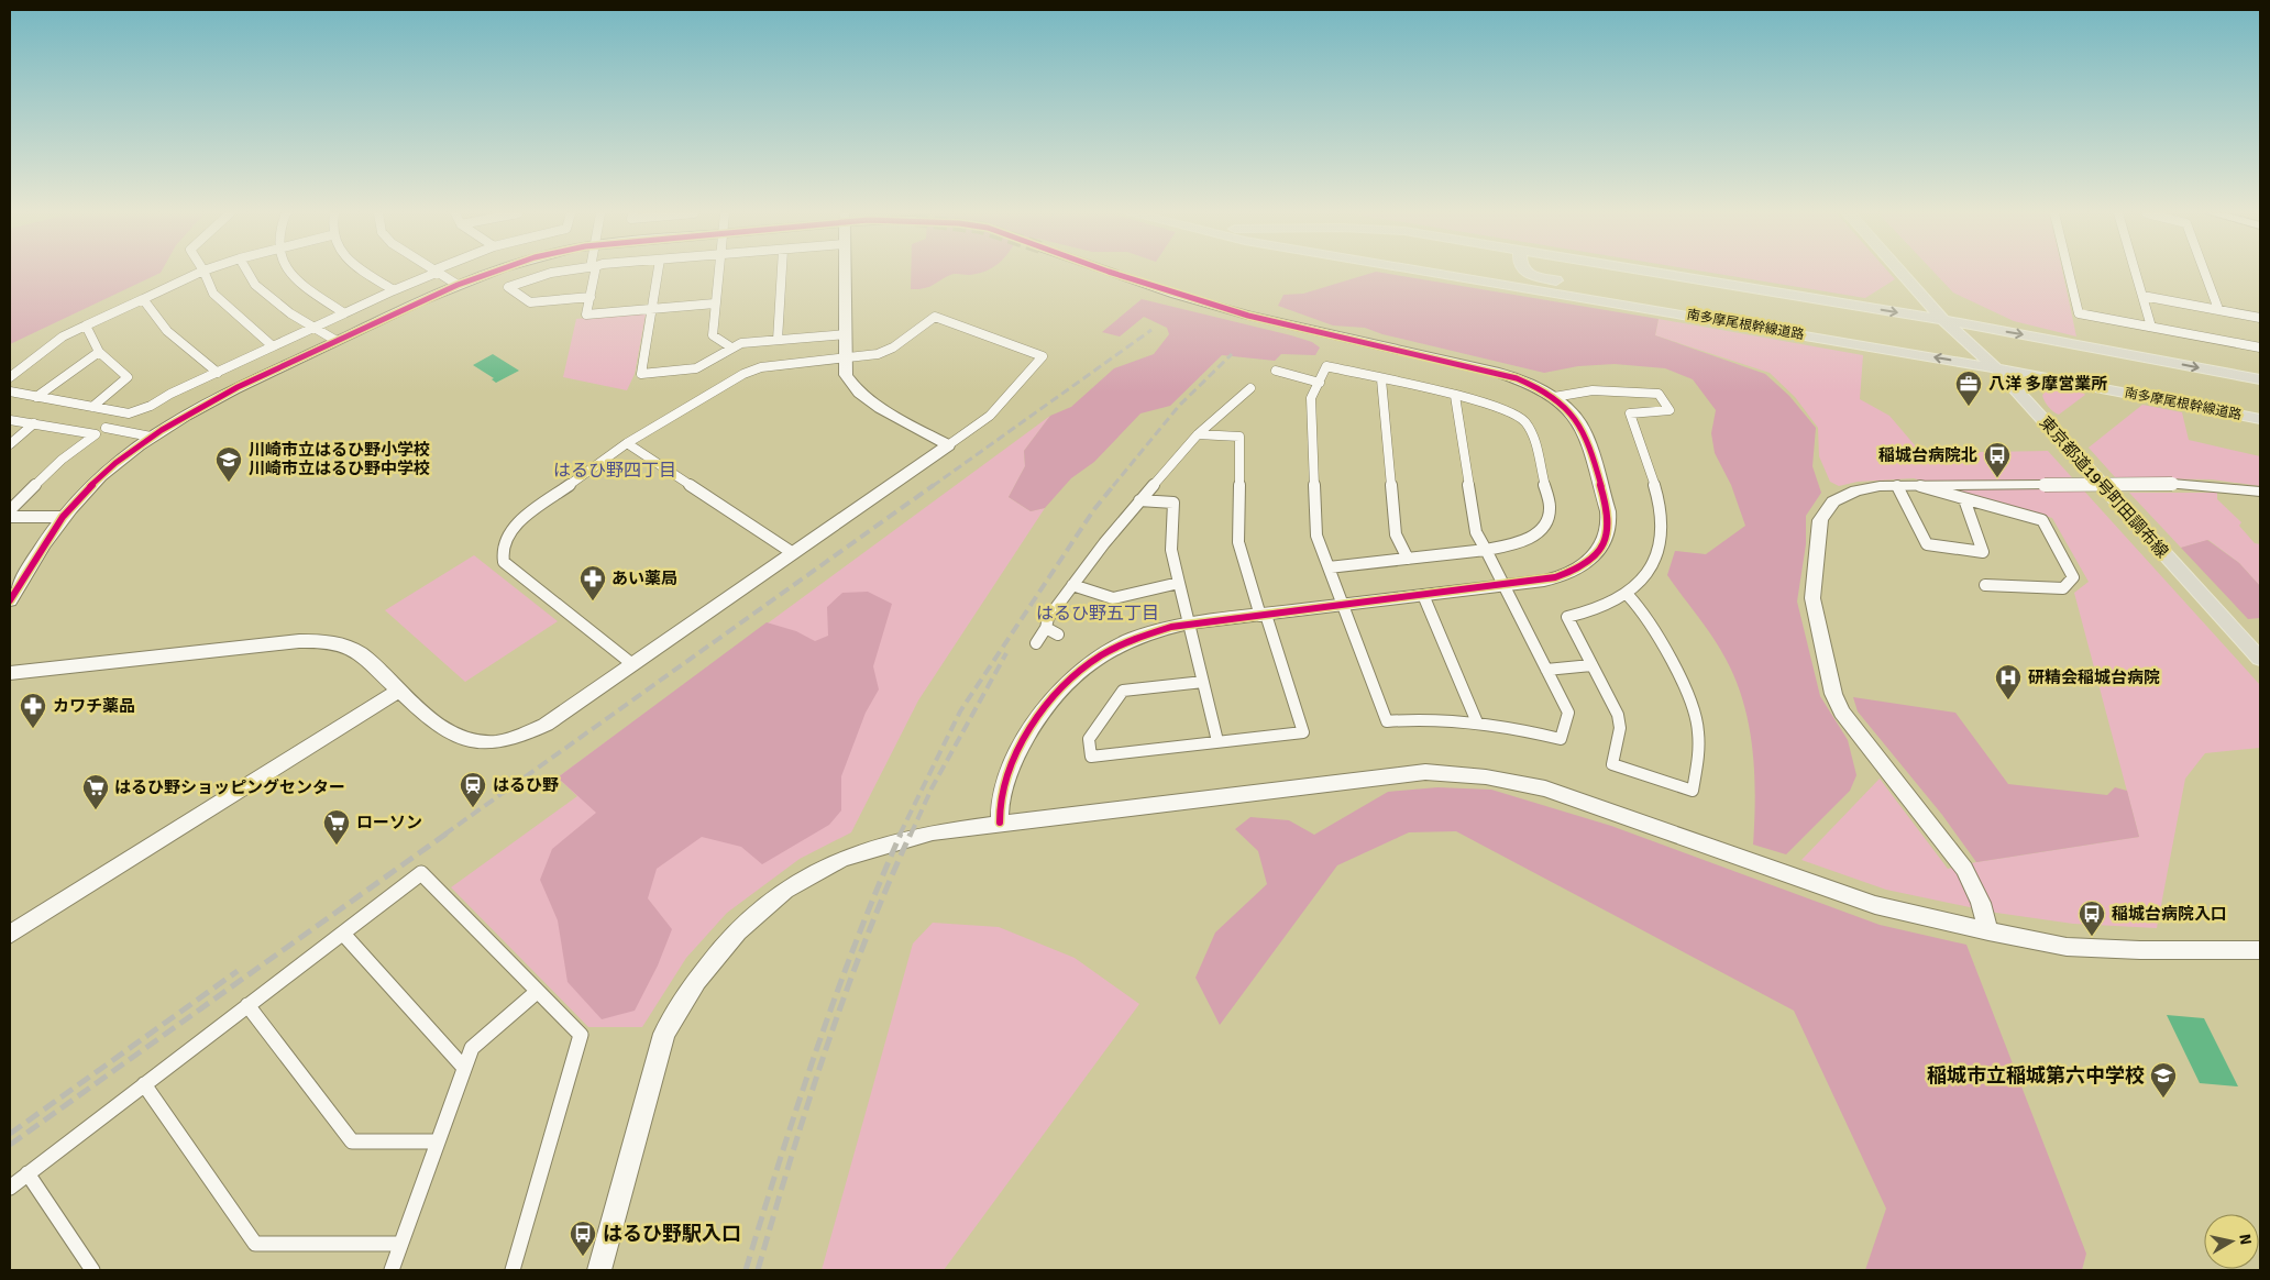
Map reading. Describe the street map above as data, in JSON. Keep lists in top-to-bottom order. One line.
{"streets":{"main road":["南多摩尾根幹線道路","東京都道19号町田調布線"]},"crossings":[["南多摩尾根幹線道路","東京都道19号町田調布線"]],"districts":["はるひ野四丁目","はるひ野五丁目"],"places":{"office":["八洋 多摩営業所"],"bus stop":["稲城台病院北","稲城台病院入口","はるひ野駅入口"],"school or university":["川崎市立はるひ野小学校 川崎市立はるひ野中学校","稲城市立稲城第六中学校"],"pharmacy":["あい薬局","カワチ薬品"],"hospital":["研精会稲城台病院"],"station":["はるひ野"],"supermarket":["はるひ野ショッピングセンター","ローソン"]},"north":"right"}
